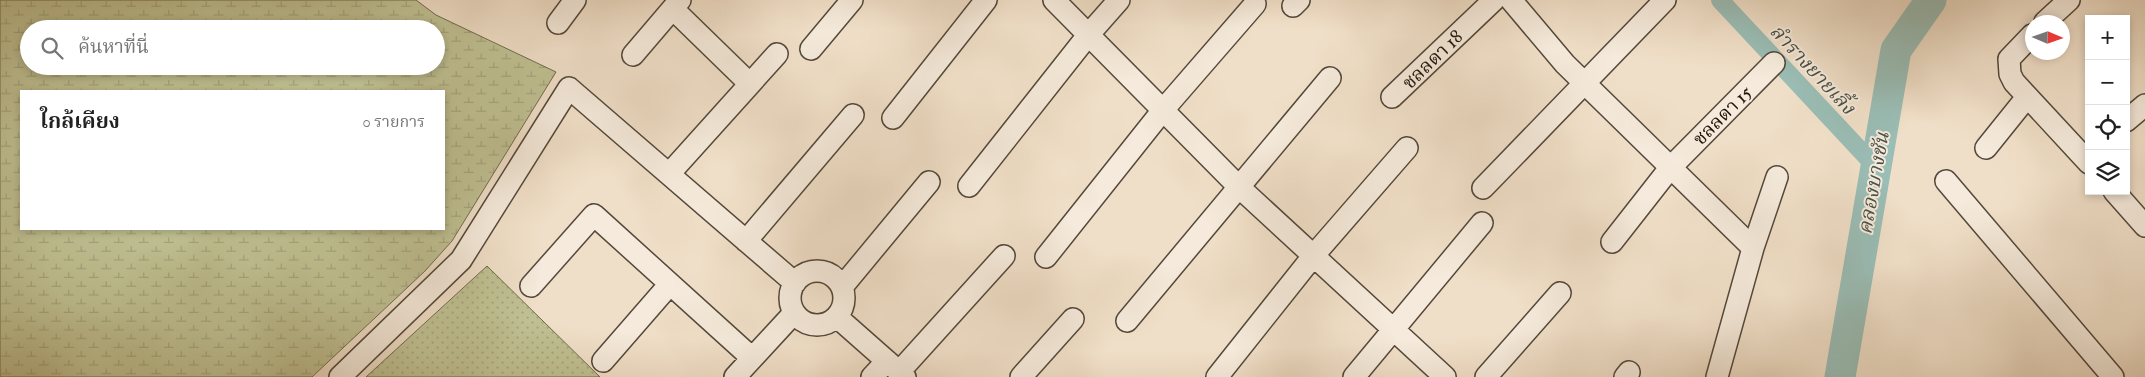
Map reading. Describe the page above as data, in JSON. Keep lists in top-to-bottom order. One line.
{"streets":{"street":["ชลลดา 18","ชลลดา 15"]},"water":["ลำรางยายเลิ้ง","คลองบางชัน"],"north":"right","page":{"map_buttons":["+","−"],"search":"ค้นหาที่นี่","heading":["ใกล้เคียง","0 รายการ"]}}
